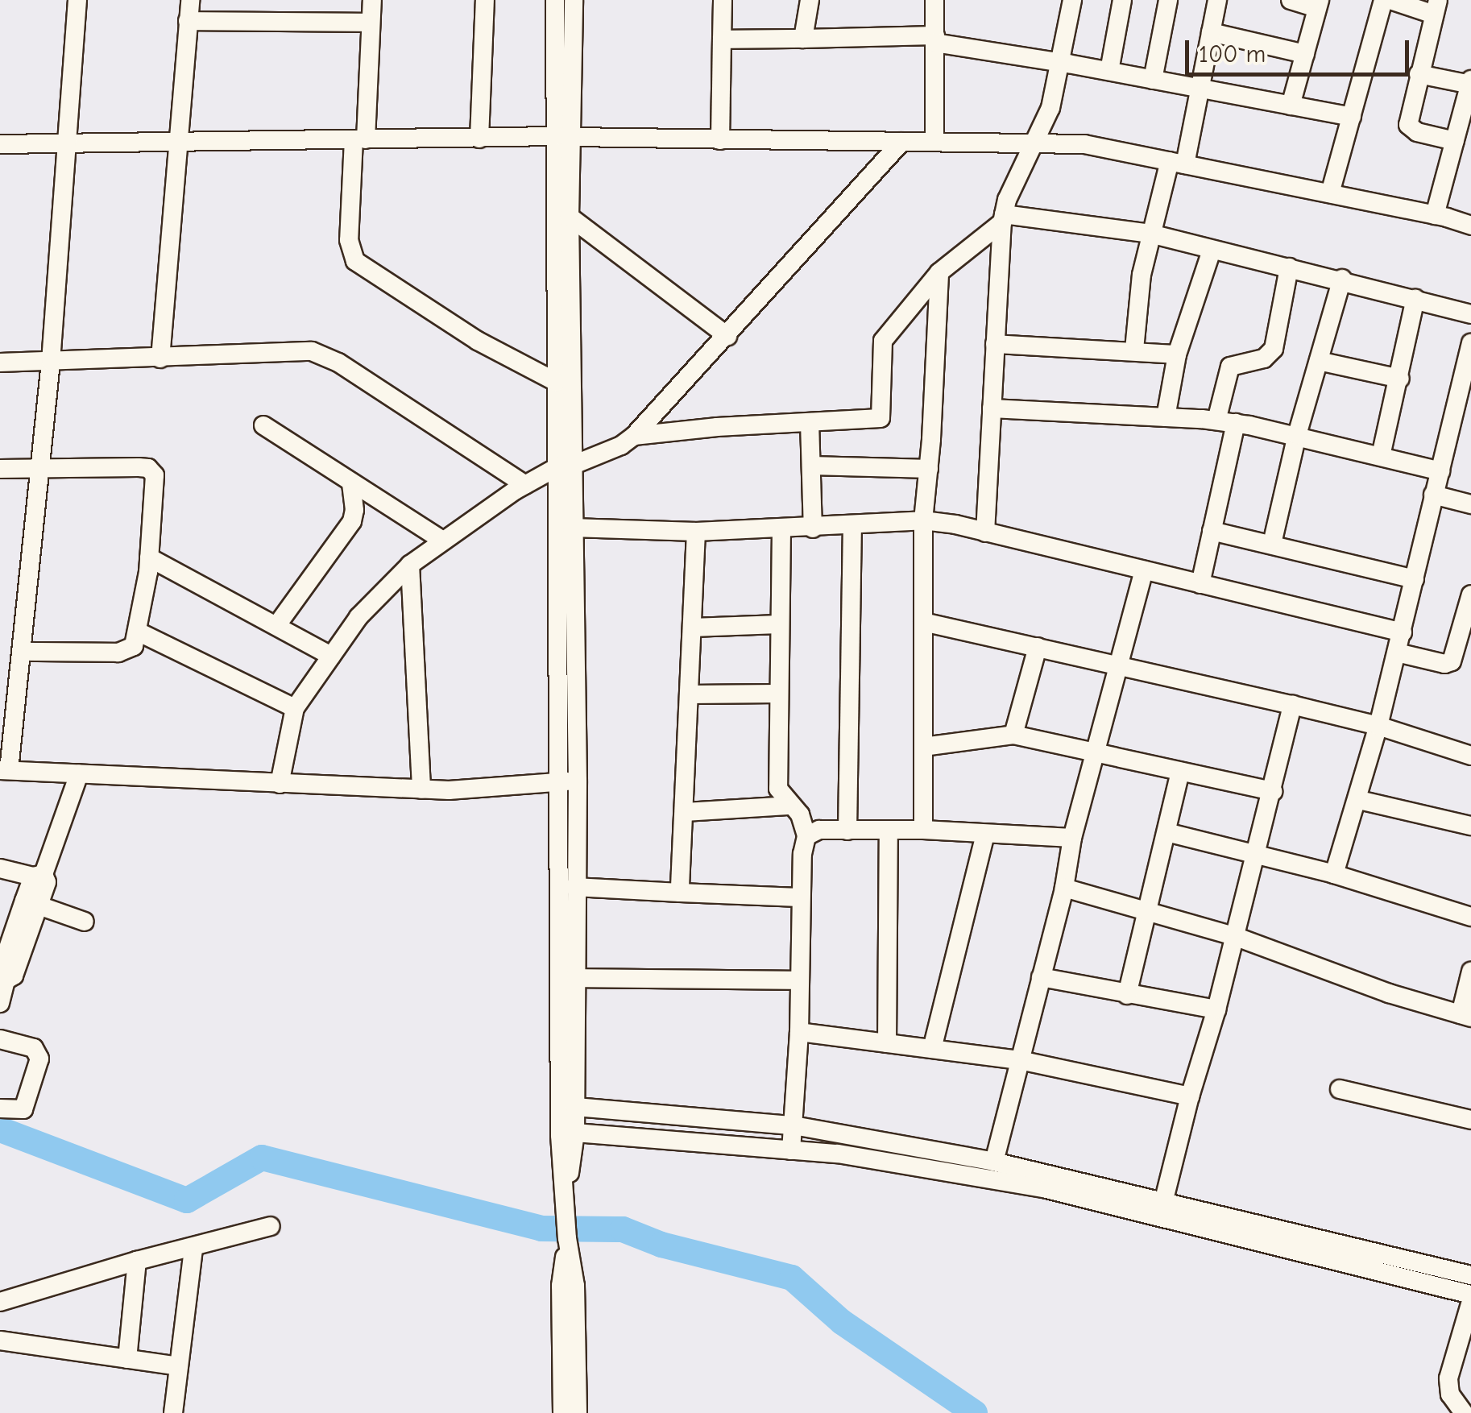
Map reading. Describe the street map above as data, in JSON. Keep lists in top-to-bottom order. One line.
{"scale_bar":"100 m"}
